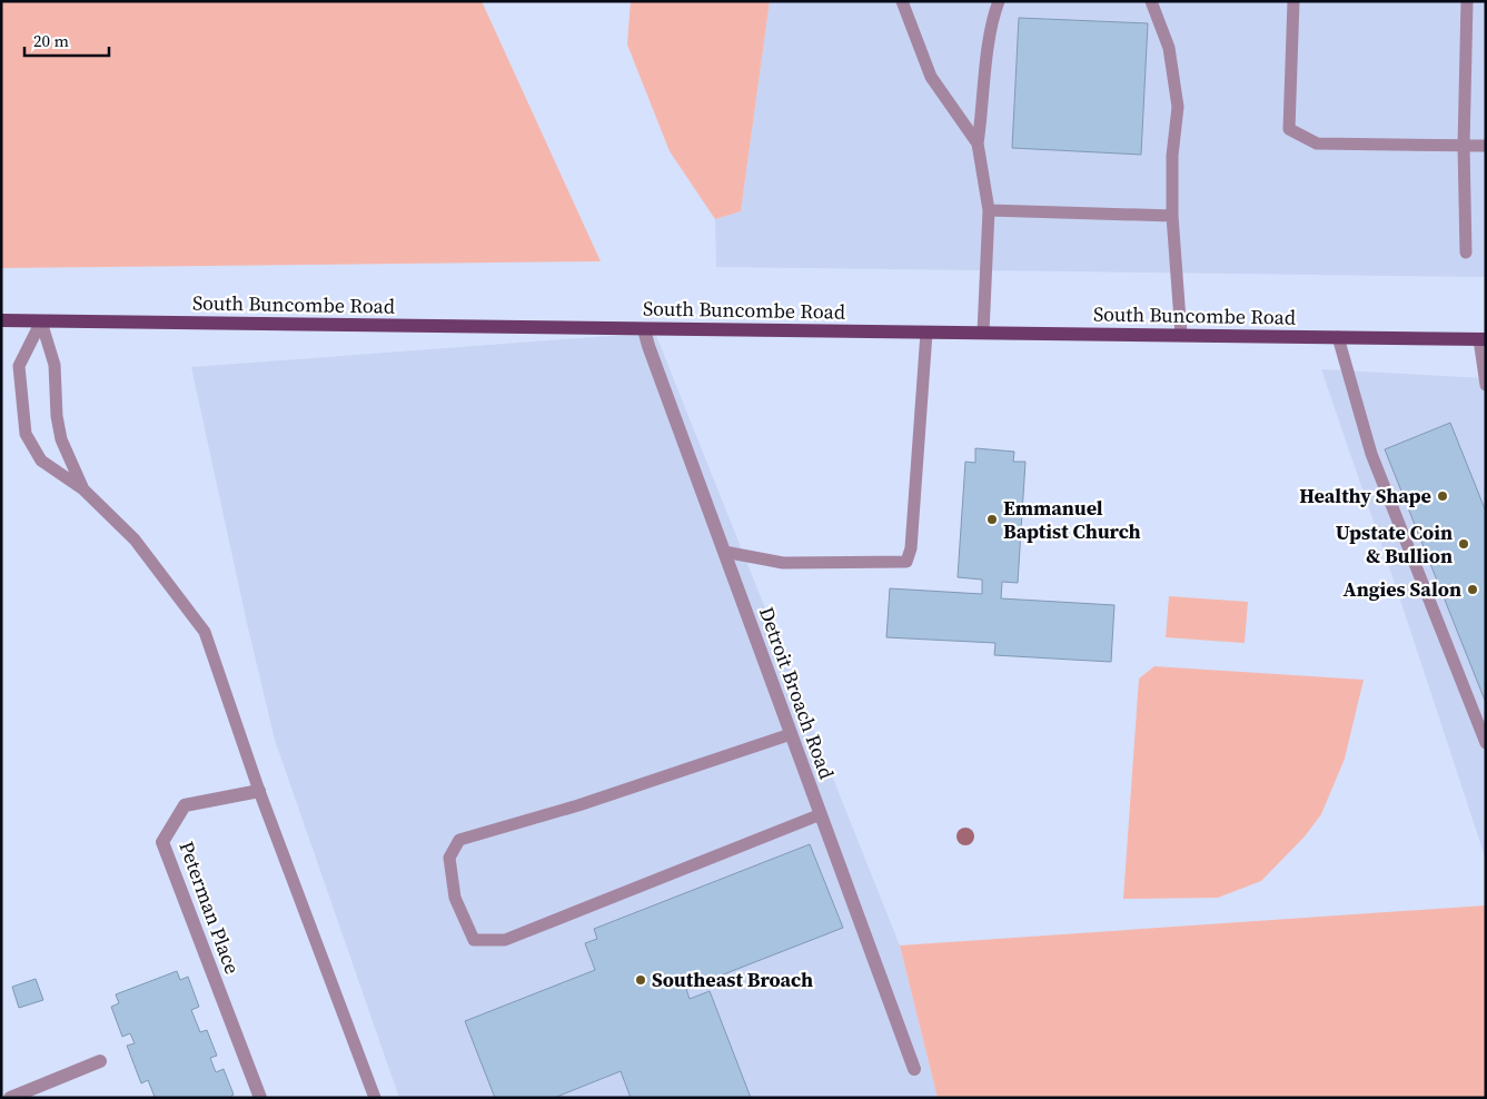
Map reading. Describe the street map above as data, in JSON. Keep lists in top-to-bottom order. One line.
{"streets":{"main road":["South Buncombe Road"],"street":["Detroit Broach Road","Peterman Place"]},"crossings":[["South Buncombe Road","Detroit Broach Road"]],"places":["Healthy Shape","Emmanuel Baptist Church","Upstate Coin & Bullion","Angies Salon","Southeast Broach"],"scale_bar":"20 m"}
